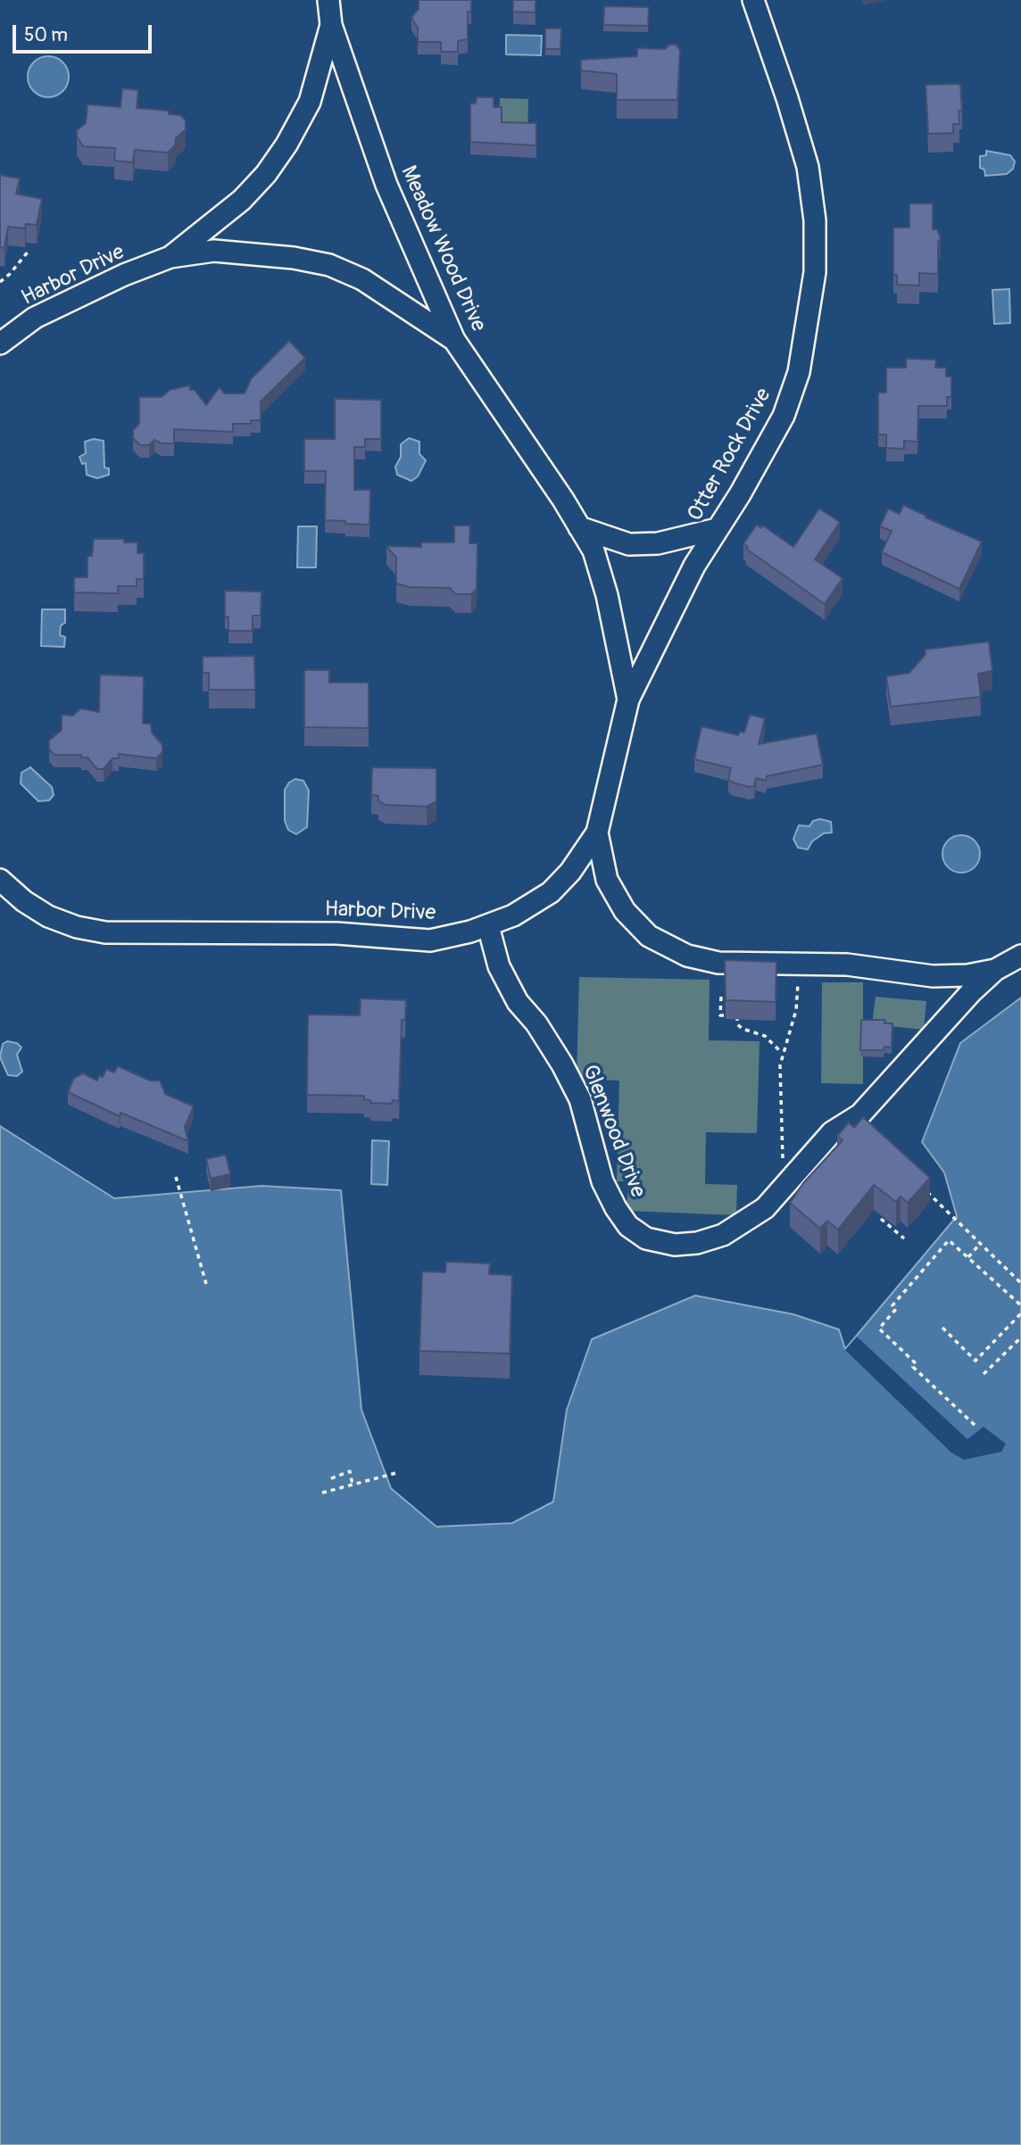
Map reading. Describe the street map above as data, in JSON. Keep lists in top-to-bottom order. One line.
{"streets":{"street":["Meadow Wood Drive","Harbor Drive","Otter Rock Drive","Glenwood Drive"]},"crossings":[["Meadow Wood Drive","Harbor Drive"],["Meadow Wood Drive","Otter Rock Drive"],["Harbor Drive","Otter Rock Drive"],["Harbor Drive","Glenwood Drive"]],"scale_bar":"50 m"}
